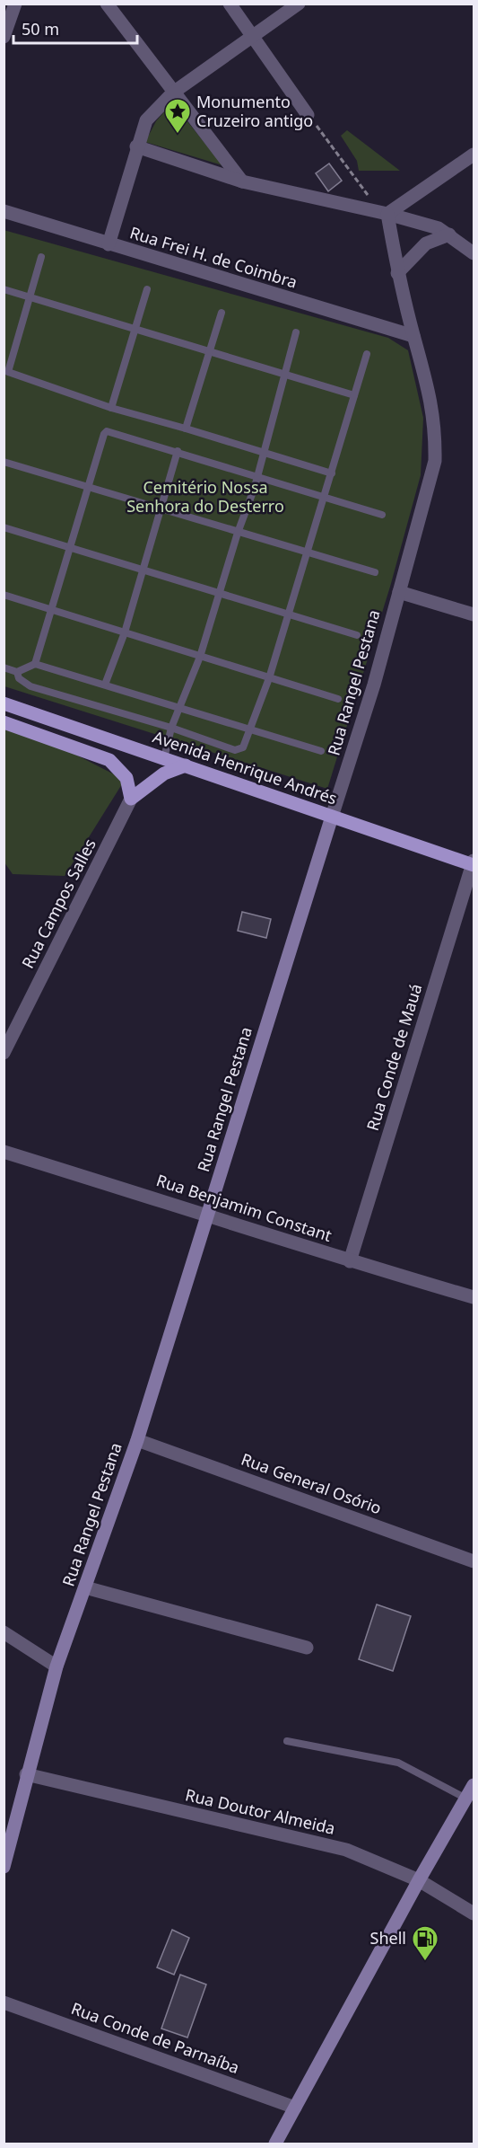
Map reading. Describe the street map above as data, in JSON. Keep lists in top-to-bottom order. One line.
{"streets":{"main road":["Rua Rangel Pestana","Avenida Henrique Andrés"],"street":["Rua Frei H. de Coimbra","Rua Campos Salles","Rua Conde de Mauá","Rua Benjamim Constant","Rua General Osório","Rua Doutor Almeida","Rua Conde de Parnaíba"]},"crossings":[["Rua Frei H. de Coimbra","Rua Rangel Pestana"],["Rua Rangel Pestana","Avenida Henrique Andrés"],["Rua Rangel Pestana","Rua Benjamim Constant"],["Rua Rangel Pestana","Rua General Osório"],["Rua Rangel Pestana","Rua Doutor Almeida"],["Avenida Henrique Andrés","Rua Conde de Mauá"],["Rua Conde de Mauá","Rua Benjamim Constant"]],"parks":["Cemitério Nossa Senhora do Desterro"],"places":{"place":["Monumento Cruzeiro antigo"],"fuel station":["Shell"]},"scale_bar":"50 m"}
